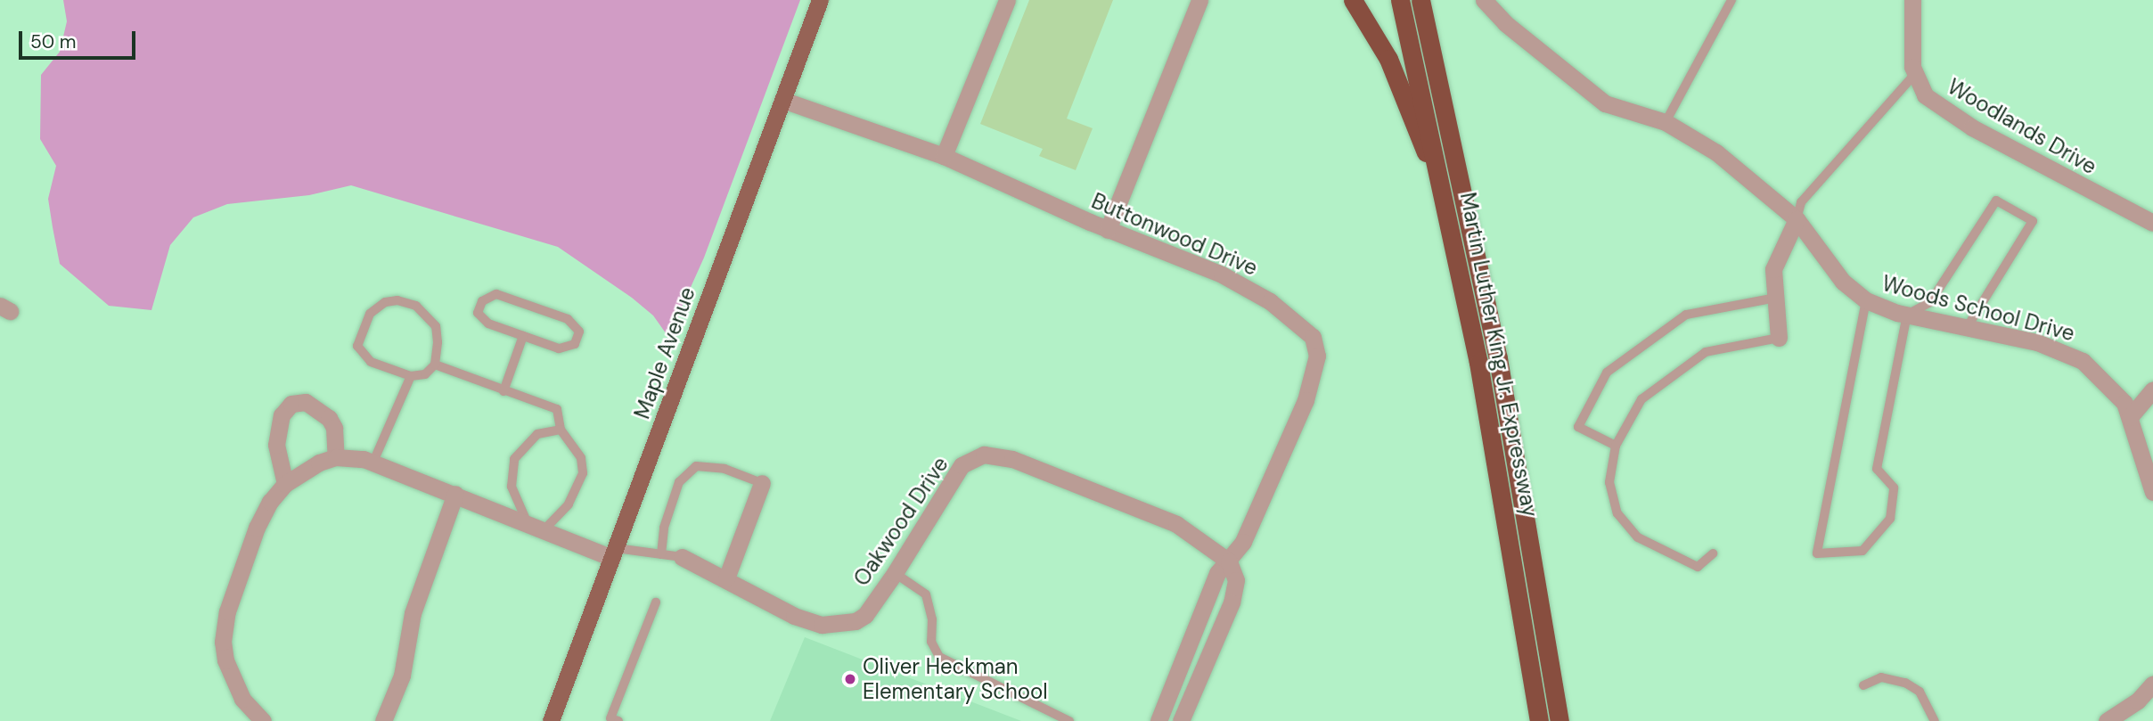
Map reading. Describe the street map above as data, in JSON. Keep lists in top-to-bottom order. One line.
{"streets":{"highway":["Martin Luther King Jr. Expressway"],"main road":["Maple Avenue"],"street":["Woodlands Drive","Buttonwood Drive","Woods School Drive","Oakwood Drive"]},"crossings":[["Buttonwood Drive","Maple Avenue"],["Buttonwood Drive","Oakwood Drive"]],"places":["Oliver Heckman Elementary School"],"scale_bar":"50 m"}
